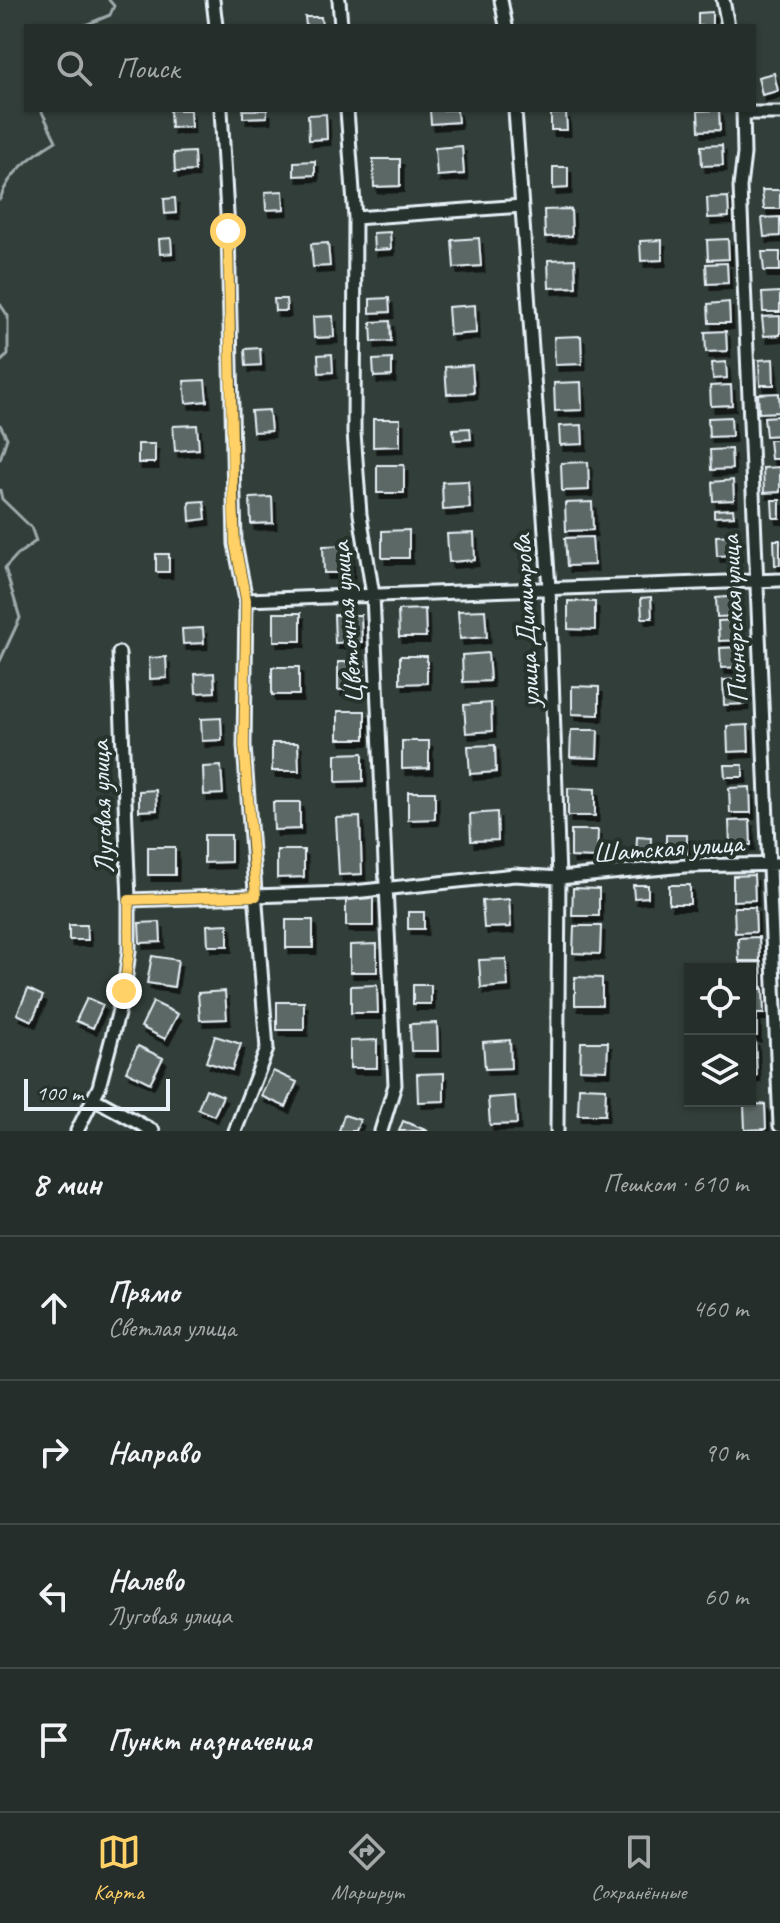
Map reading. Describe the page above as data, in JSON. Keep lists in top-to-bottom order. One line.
{"streets":{"street":["Пионерская улица","улица Димитрова","Цветочная улица","Луговая улица","Шатская улица"]},"crossings":[["Пионерская улица","Шатская улица"],["улица Димитрова","Шатская улица"],["Цветочная улица","Шатская улица"],["Луговая улица","Шатская улица"]],"scale_bar":"100 m","page":{"search":"Поиск","scale":"100 m","heading":["8 мин","Пешком · 610 m"],"list":[["Прямо","Светлая улица","460 m"],["Направо","90 m"],["Налево","Луговая улица","60 m"],"Пункт назначения"],"nav":["Карта","Маршрут","Сохранённые"]}}
